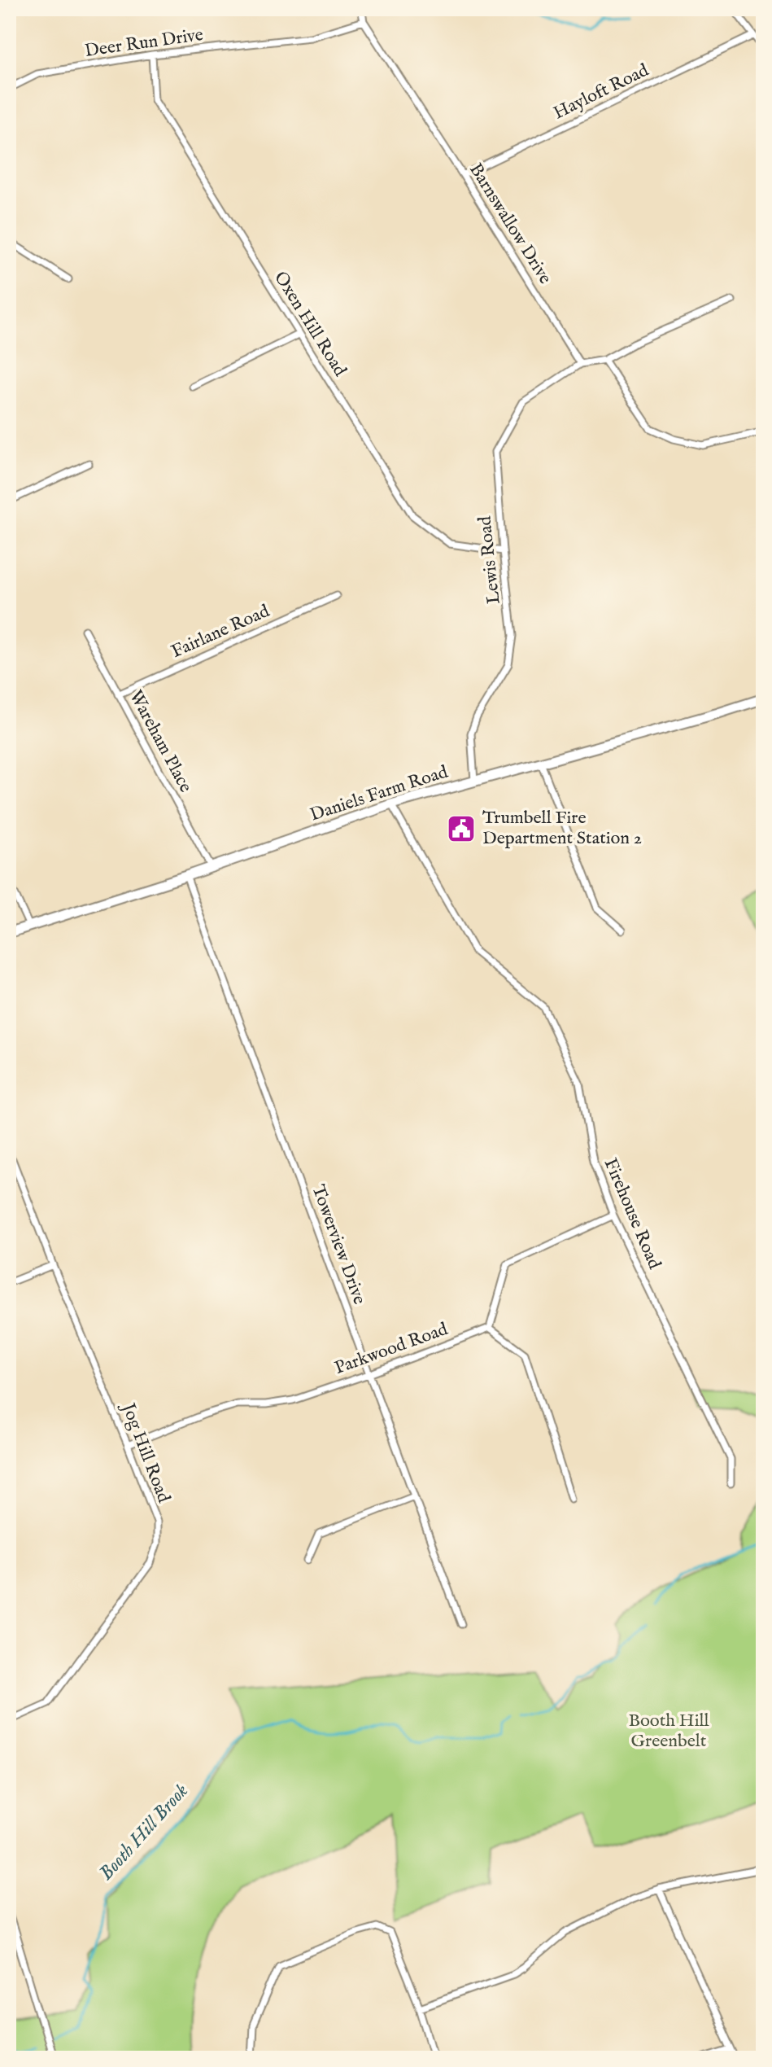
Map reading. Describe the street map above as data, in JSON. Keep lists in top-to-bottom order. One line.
{"streets":{"main road":["Daniels Farm Road"],"street":["Deer Run Drive","Hayloft Road","Barnswallow Drive","Oxen Hill Road","Lewis Road","Fairlane Road","Wareham Place","Firehouse Road","Towerview Drive","Parkwood Road","Jog Hill Road"]},"crossings":[["Deer Run Drive","Barnswallow Drive"],["Deer Run Drive","Oxen Hill Road"],["Hayloft Road","Barnswallow Drive"],["Barnswallow Drive","Lewis Road"],["Oxen Hill Road","Lewis Road"],["Lewis Road","Daniels Farm Road"],["Fairlane Road","Wareham Place"],["Wareham Place","Daniels Farm Road"],["Daniels Farm Road","Firehouse Road"],["Daniels Farm Road","Towerview Drive"],["Towerview Drive","Parkwood Road"],["Parkwood Road","Jog Hill Road"]],"water":["Booth Hill Brook"],"parks":["Booth Hill Greenbelt"],"places":{"public building":["Trumbell Fire Department Station 2"]}}
